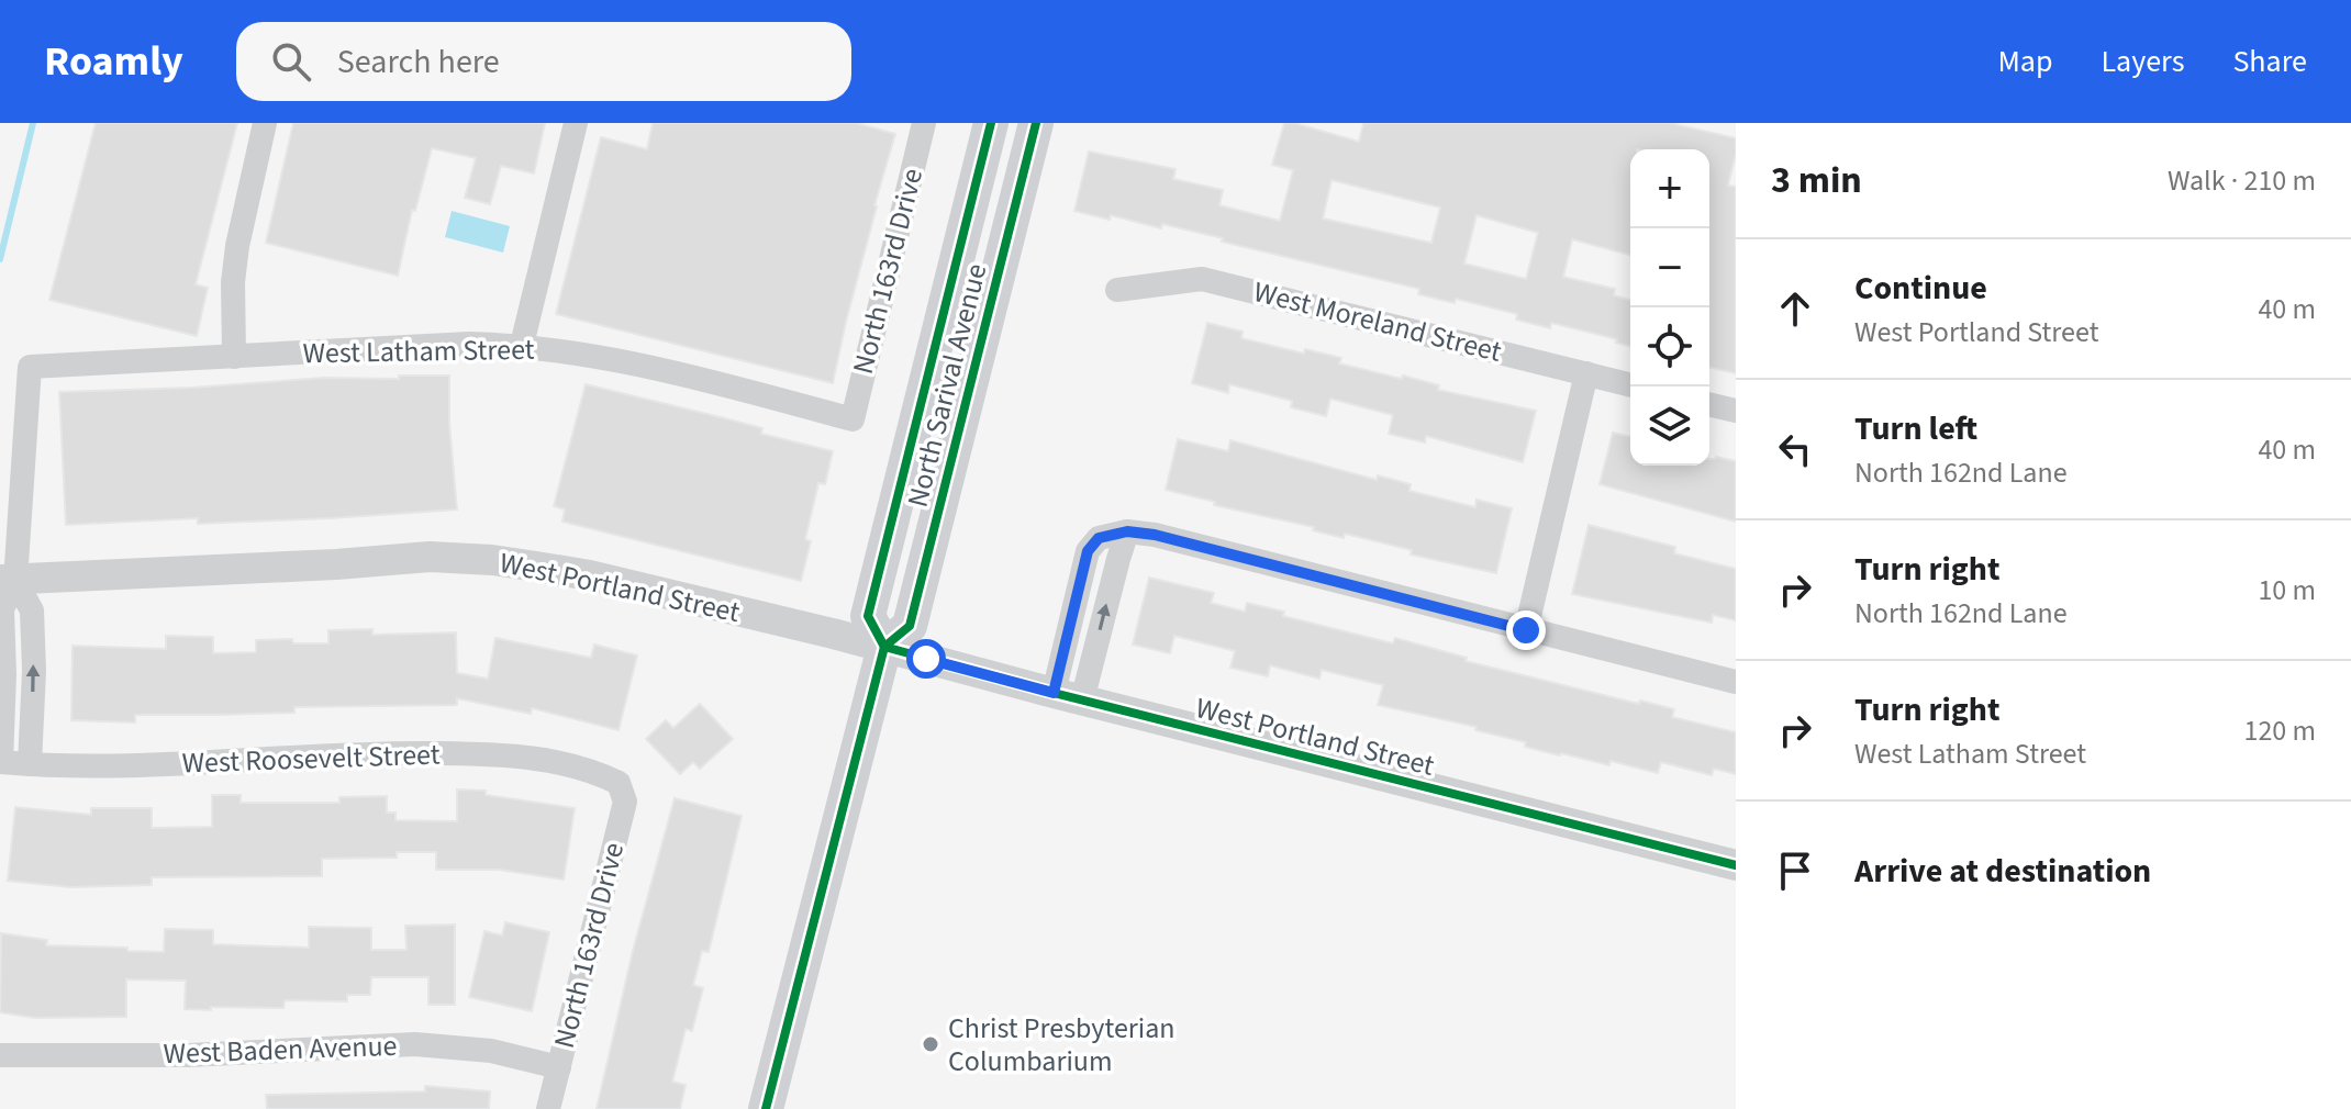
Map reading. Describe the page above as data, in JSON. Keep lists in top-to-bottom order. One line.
{"streets":{"main road":["North Sarival Avenue"],"street":["North 163rd Drive","West Moreland Street","West Latham Street","West Portland Street","West Roosevelt Street","West Baden Avenue"]},"crossings":[["North 163rd Drive","West Latham Street"],["North 163rd Drive","West Roosevelt Street"],["North 163rd Drive","West Baden Avenue"],["West Latham Street","West Portland Street"],["North Sarival Avenue","West Portland Street"]],"places":["Christ Presbyterian Columbarium"],"page":{"header":"Roamly","search":"Search here","nav":["Map","Layers","Share"],"heading":["3 min","Walk · 210 m"],"map_buttons":["+","−"],"list":[["Continue","West Portland Street","40 m"],["Turn left","North 162nd Lane","40 m"],["Turn right","North 162nd Lane","10 m"],["Turn right","West Latham Street","120 m"],"Arrive at destination"]}}
